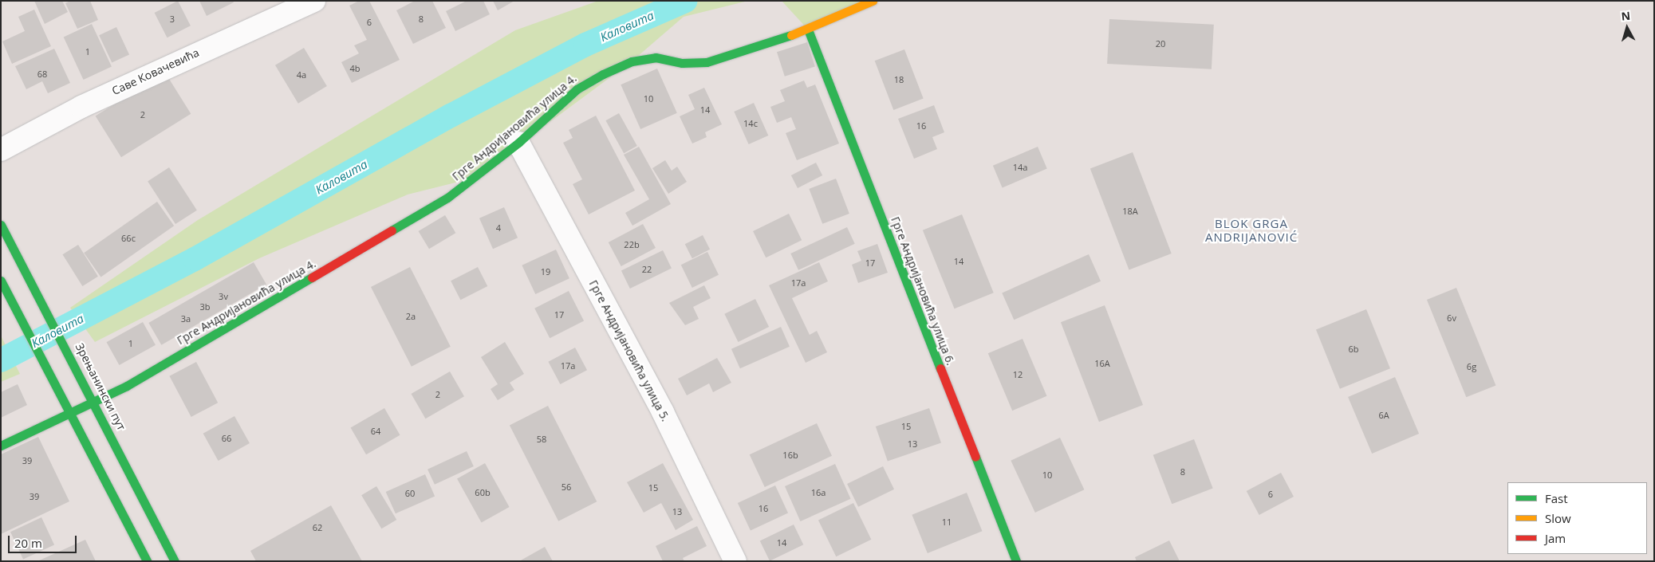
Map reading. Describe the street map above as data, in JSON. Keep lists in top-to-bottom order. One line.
{"streets":{"street":["Саве Ковачевића","Грге Андријановића улица 4.","Грге Андријановића улица 6.","Грге Андријановића улица 5.","Зрењанински пут"]},"crossings":[["Грге Андријановића улица 4.","Грге Андријановића улица 6."],["Грге Андријановића улица 4.","Грге Андријановића улица 5."],["Грге Андријановића улица 4.","Зрењанински пут"]],"districts":["BLOK GRGA ANDRIJANOVIĆ"],"water":["Каловита"],"house_numbers":["3","8","6","20","1","4b","68","4a","18","10","14","2","14c","16","14a","18A","4","66c","22b","14","17","22","19","17a","3v","3b","17","2a","6v","3a","1","6b","16A","17a","6g","12","2","6A","15","64","66","58","13","16b","39","8","10","56","15","60b","16a","60","6","39","16","13","11","62","14"],"legend":["Fast","Slow","Jam"],"scale_bar":"20 m","north":"top"}
